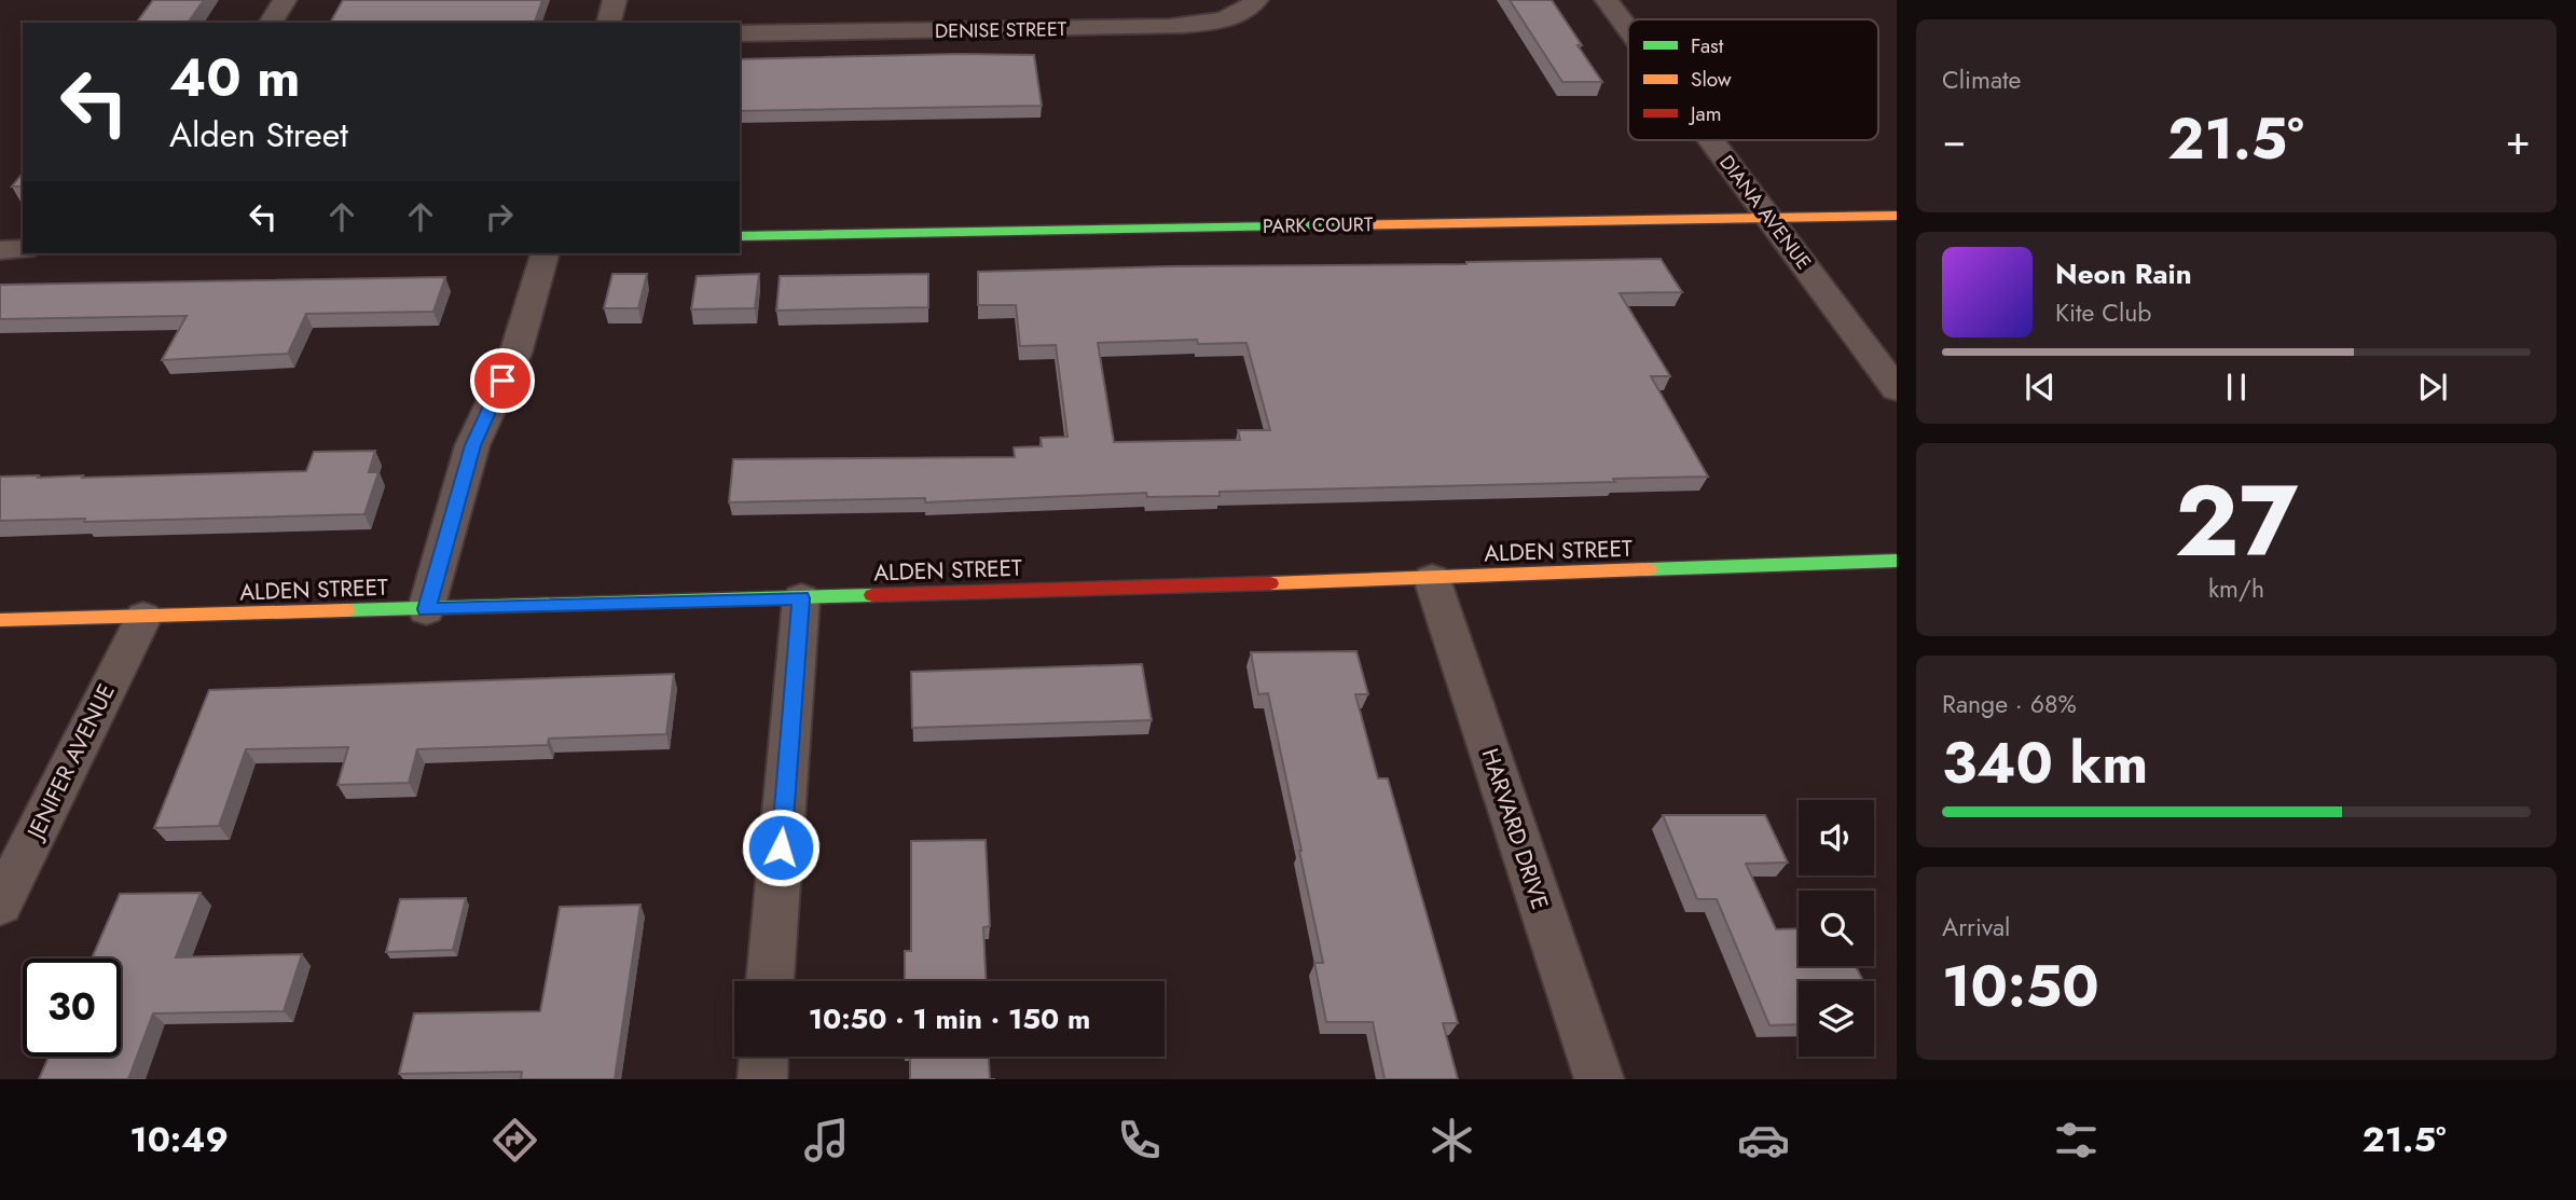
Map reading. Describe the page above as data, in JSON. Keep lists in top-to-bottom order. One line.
{"streets":{"street":["DENISE STREET","DIANA AVENUE","PARK COURT","ALDEN STREET","JENIFER AVENUE","HARVARD DRIVE"]},"crossings":[["DIANA AVENUE","PARK COURT"],["ALDEN STREET","JENIFER AVENUE"],["ALDEN STREET","HARVARD DRIVE"]],"legend":["Fast","Slow","Jam"],"page":{"tile":["Climate",["27","km/h"],["Range · 68%","340 km"],["Arrival","10:50"]],"turn":["40 m","Alden Street"],"heat":["−","21.5°","+"],"song":["Neon Rain","Kite Club"],"limit":"30","trip":"10:50 · 1 min · 150 m","tabs":["10:49","21.5°"]}}
